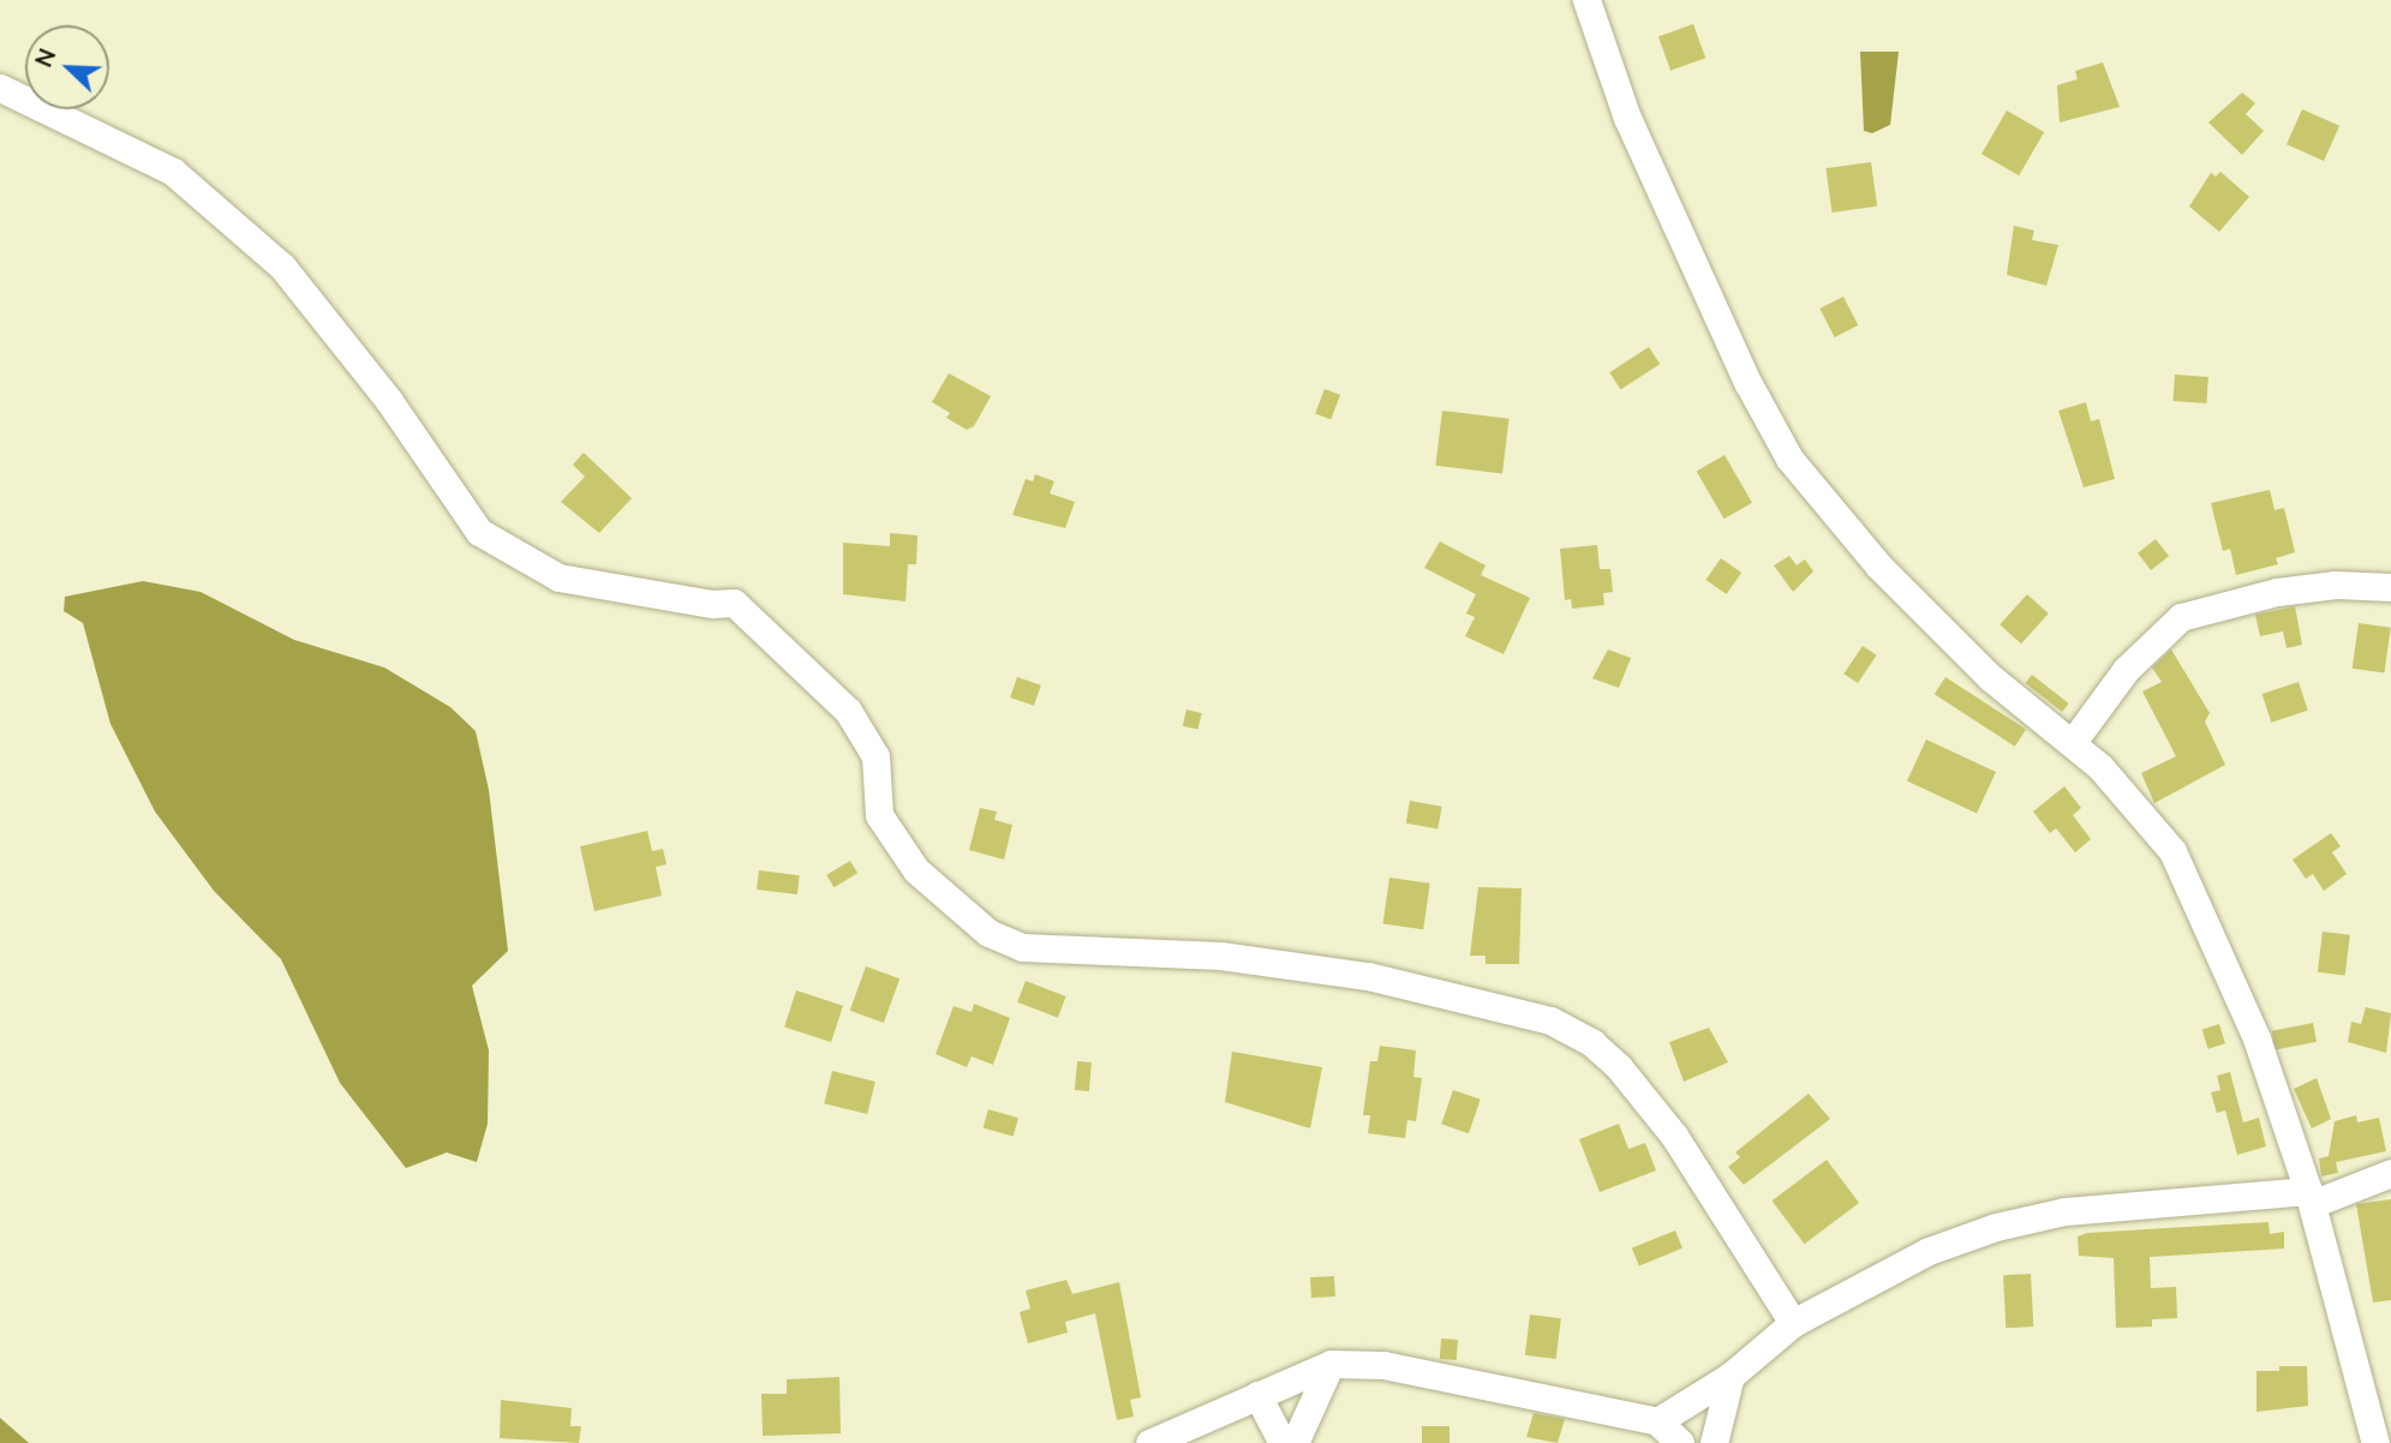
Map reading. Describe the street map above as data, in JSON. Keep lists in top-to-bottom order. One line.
{"north":"top left"}
